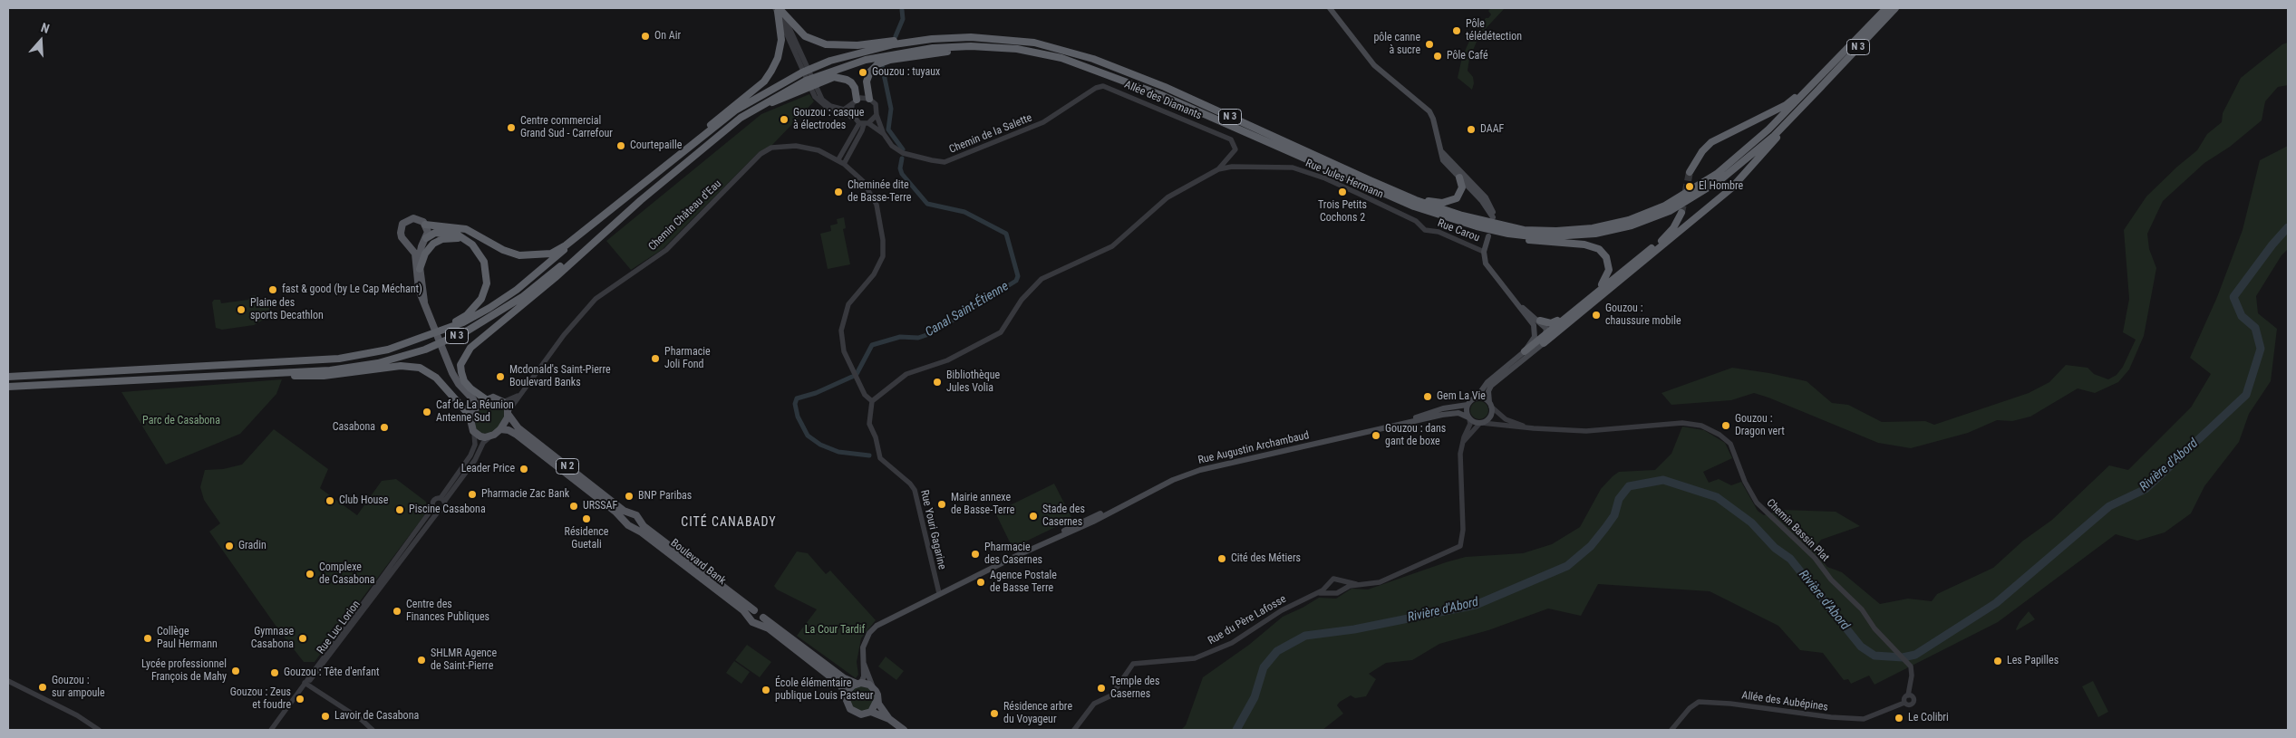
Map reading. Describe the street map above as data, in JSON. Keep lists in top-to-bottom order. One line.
{"streets":{"highway":["N 3"],"main road":["Rue Augustin Archambaud","N 2","Boulevard Bank"],"street":["Allée des Diamants","Chemin de la Salette","Rue Jules Hermann","Chemin Château d'Eau","Rue Carou","Rue Youri Gagarine","Chemin Bassin Plat","Rue du Père Lafosse","Rue Luc Lorion","Allée des Aubépines"]},"crossings":[["N 3","Chemin Château d'Eau"],["N 3","N 2"],["Allée des Diamants","Chemin de la Salette"],["Allée des Diamants","Rue Jules Hermann"],["Rue Jules Hermann","Chemin Château d'Eau"],["Rue Jules Hermann","Rue Carou"],["Rue Jules Hermann","Rue Youri Gagarine"],["Chemin Château d'Eau","N 2"],["Chemin Château d'Eau","Rue Youri Gagarine"],["Rue Augustin Archambaud","N 2"],["Rue Augustin Archambaud","Rue Youri Gagarine"],["Rue Augustin Archambaud","Chemin Bassin Plat"],["N 2","Boulevard Bank"],["Chemin Bassin Plat","Allée des Aubépines"]],"districts":["CITÉ CANABADY"],"water":["Canal Saint-Étienne","Rivière d'Abord"],"parks":["Parc de Casabona","La Cour Tardif"],"places":["Pôle télédétection","On Air","pôle canne à sucre","Pôle Café","Gouzou : tuyaux","Gouzou : casque à électrodes","Centre commercial Grand Sud - Carrefour","DAAF","Courtepaille","El Hombre","Cheminée dite de Basse-Terre","Trois Petits Cochons 2","fast & good (by Le Cap Méchant)","Plaine des sports Decathlon","Gouzou : chaussure mobile","Pharmacie Joli Fond","Mcdonald's Saint-Pierre Boulevard Banks","Bibliothèque Jules Volia","Gem La Vie","Caf de La Réunion Antenne Sud","Gouzou : Dragon vert","Casabona","Gouzou : dans gant de boxe","Leader Price","Pharmacie Zac Bank","BNP Paribas","Club House","Mairie annexe de Basse-Terre","URSSAF","Piscine Casabona","Stade des Casernes","Résidence Guetali","Gradin","Pharmacie des Casernes","Cité des Métiers","Complexe de Casabona","Agence Postale de Basse Terre","Centre des Finances Publiques","Collège Paul Hermann","Gymnase Casabona","SHLMR Agence de Saint-Pierre","Les Papilles","Lycée professionnel François de Mahy","Gouzou : Tête d'enfant","Gouzou : sur ampoule","Temple des Casernes","École élémentaire publique Louis Pasteur","Gouzou : Zeus et foudre","Résidence arbre du Voyageur","Lavoir de Casabona","Le Colibri"],"north":"top"}
